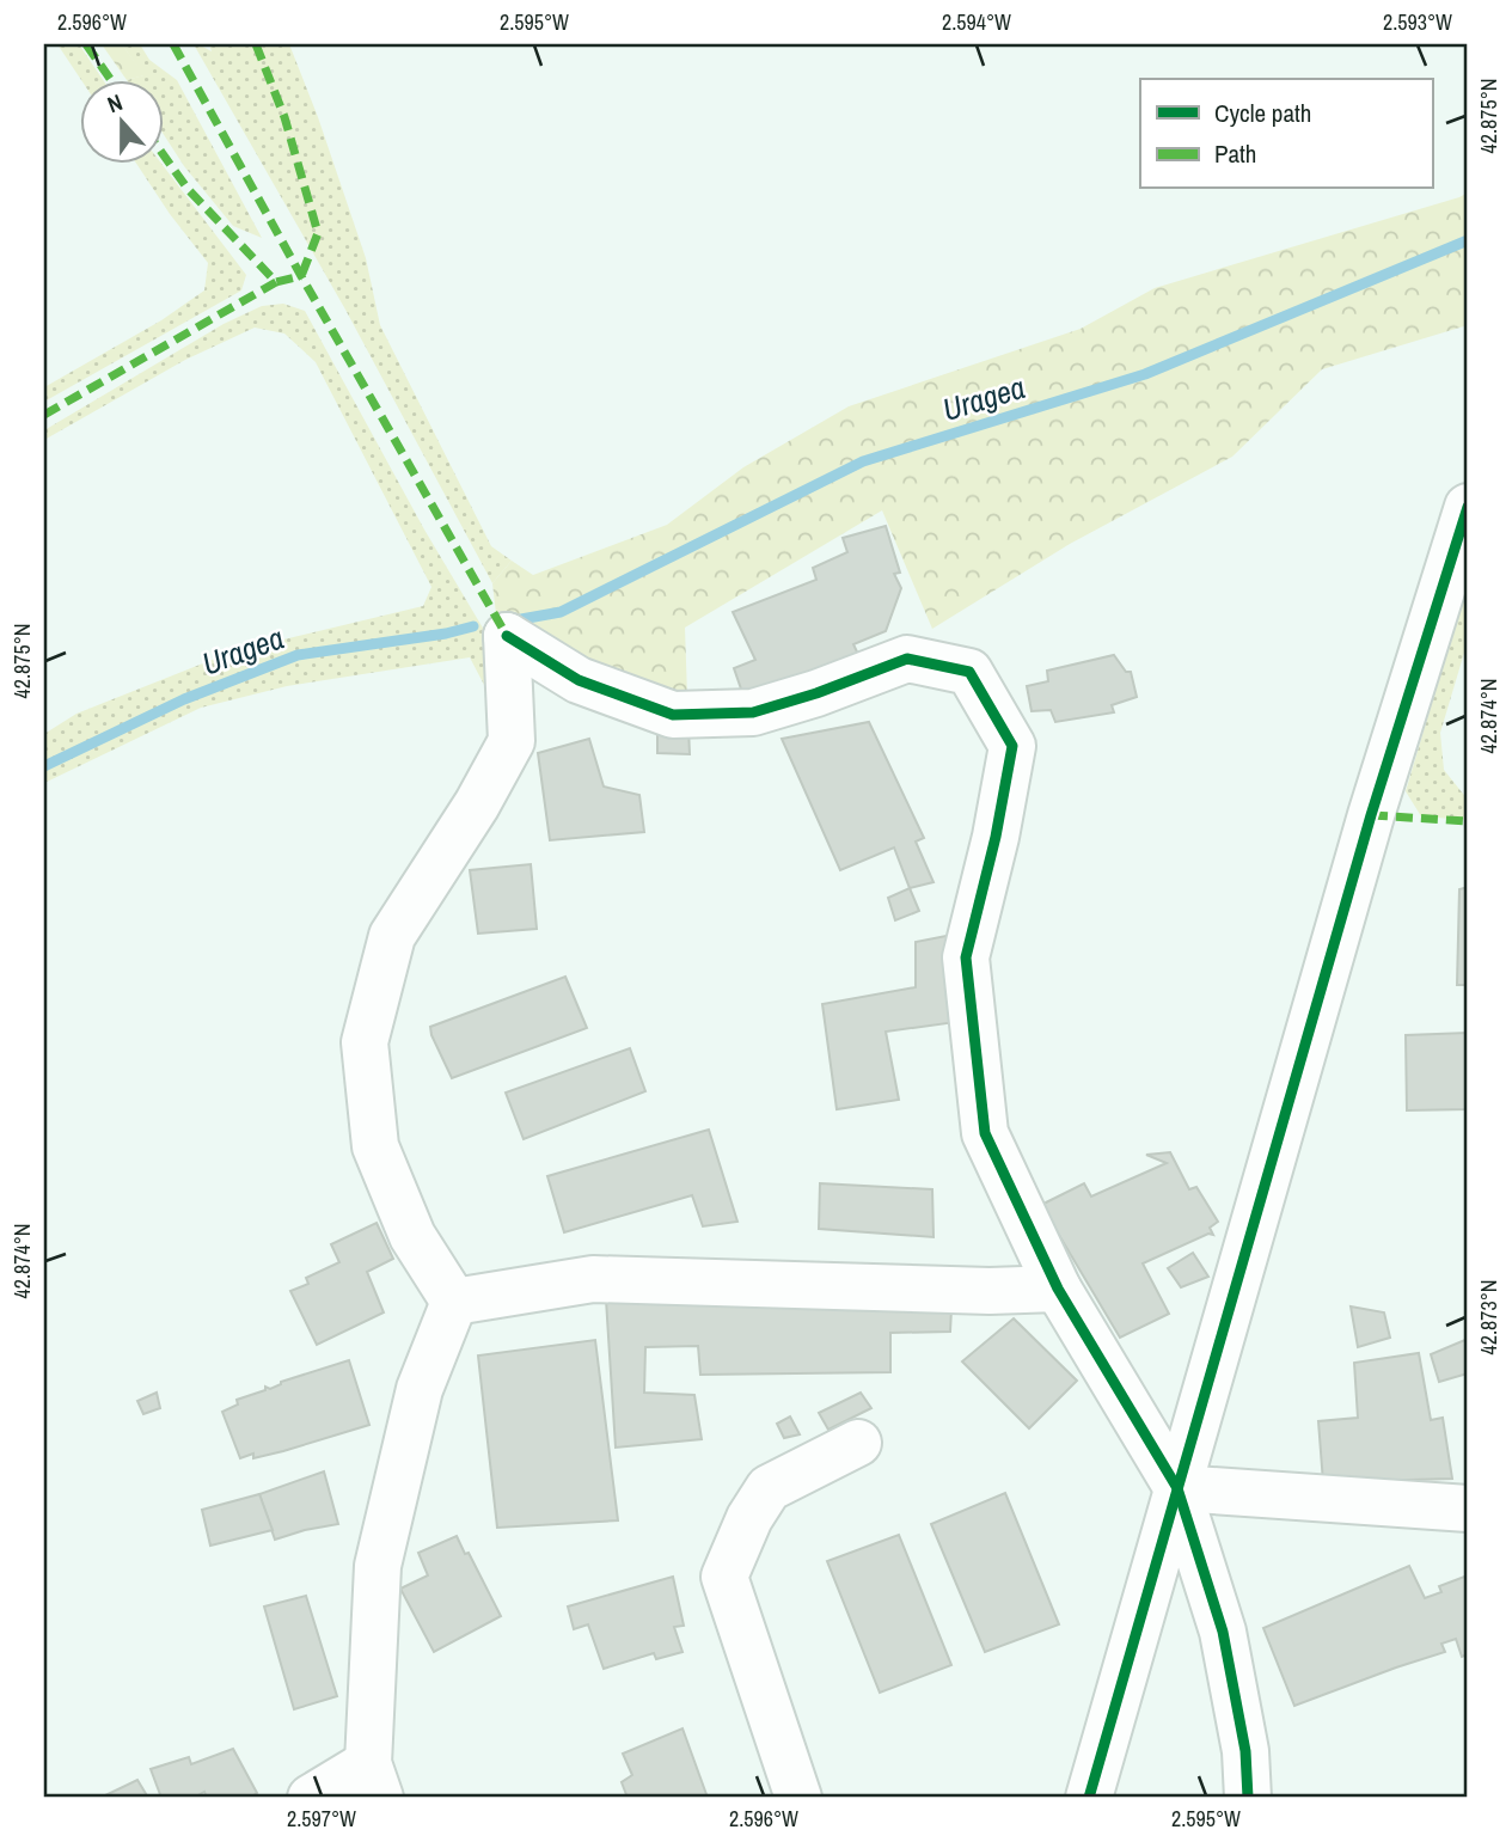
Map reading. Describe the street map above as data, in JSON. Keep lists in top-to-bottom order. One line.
{"water":["Uragea"],"legend":["Cycle path","Path"],"north":"top","coordinates":["2.596°W","2.595°W","2.594°W","2.593°W","42.875°N","42.874°N","42.873°N","2.597°W"]}
